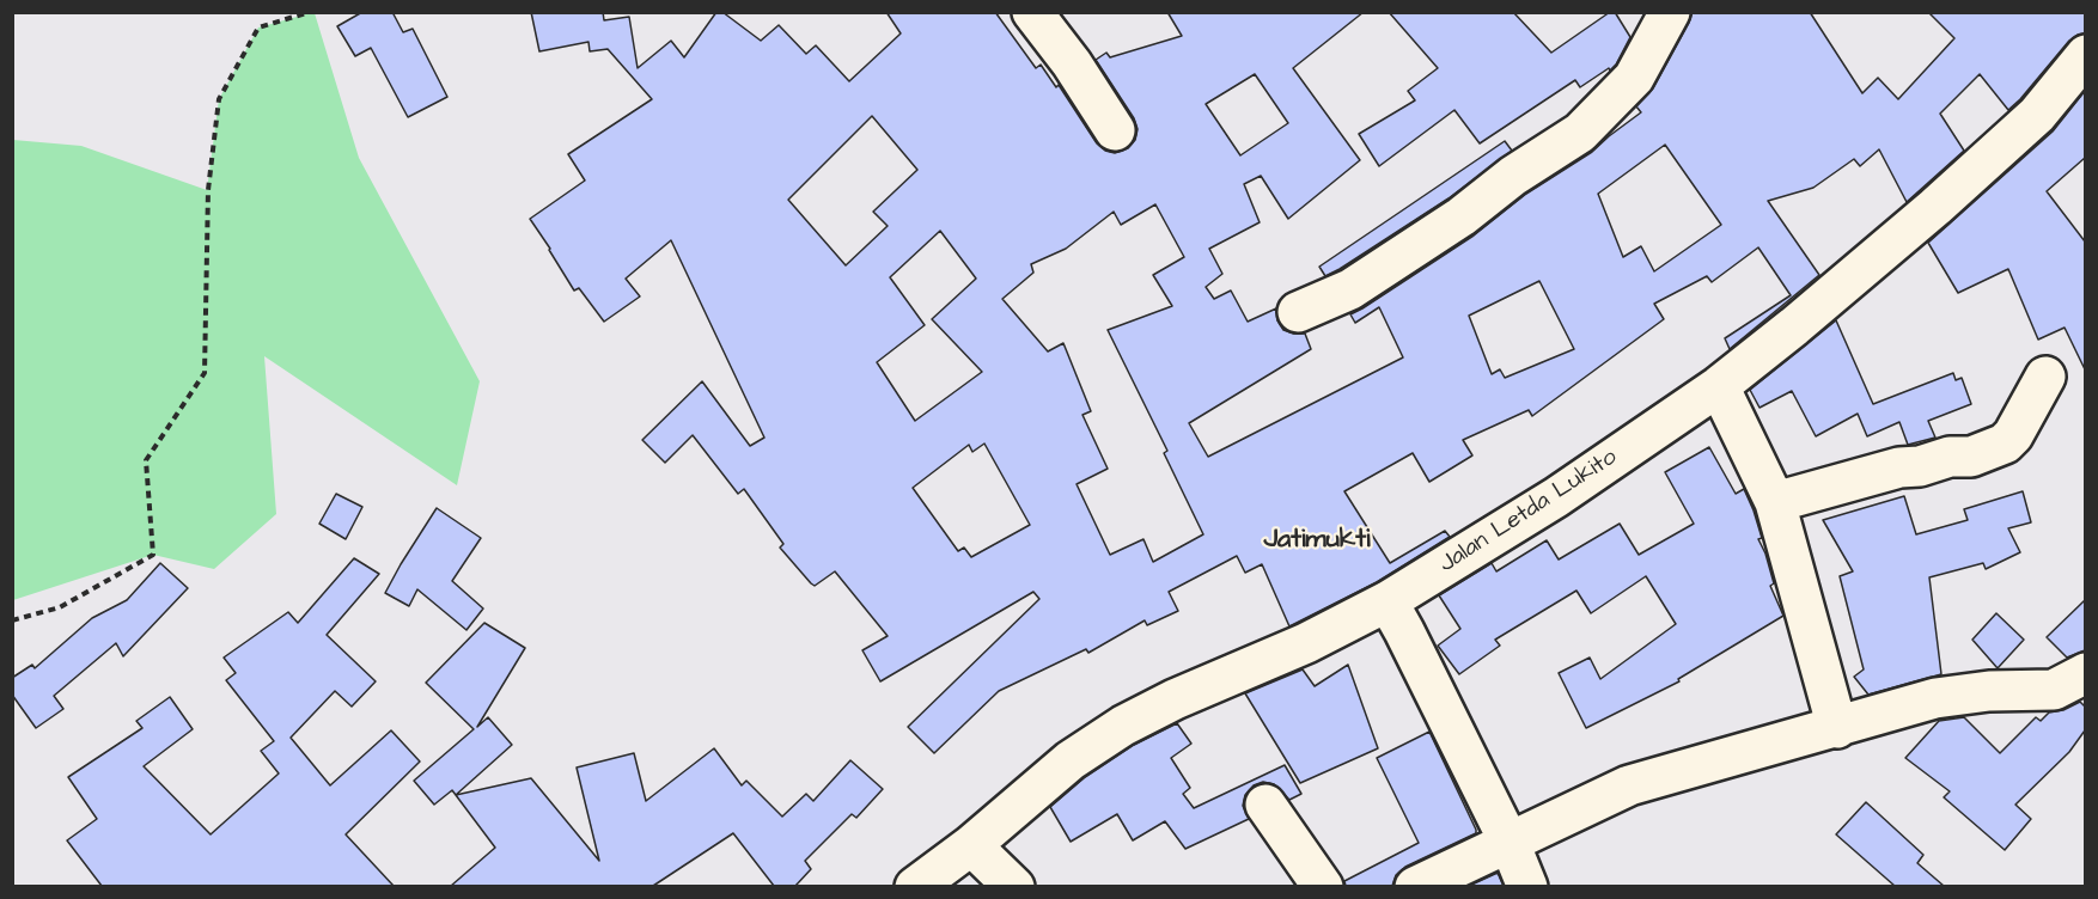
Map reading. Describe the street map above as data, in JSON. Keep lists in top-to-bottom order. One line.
{"streets":{"street":["Jalan Letda Lukito"]},"districts":["Jatimukti"]}
